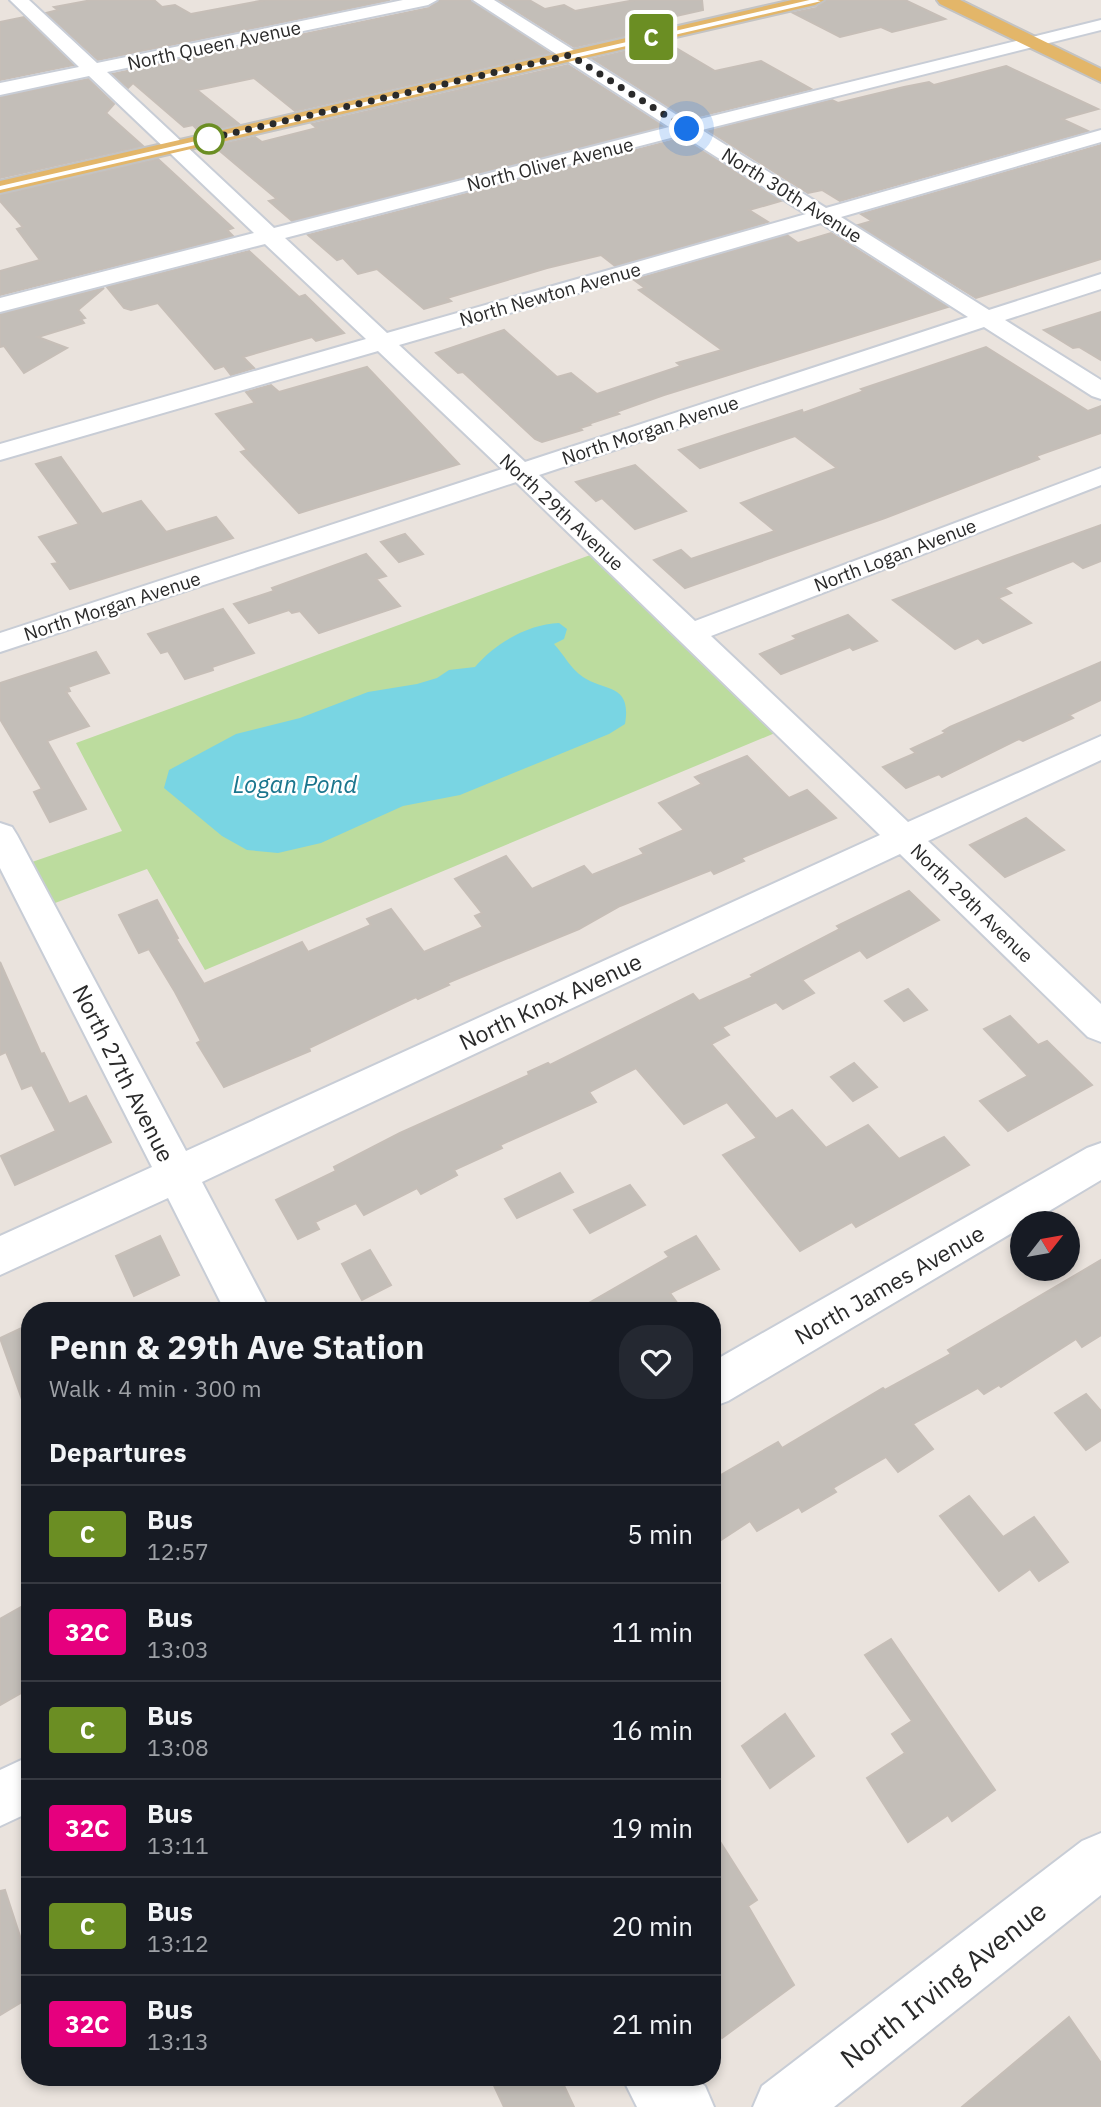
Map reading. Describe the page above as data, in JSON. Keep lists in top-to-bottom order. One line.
{"streets":{"street":["North Queen Avenue","North Oliver Avenue","North 30th Avenue","North Newton Avenue","North Morgan Avenue","North 29th Avenue","North Logan Avenue","North Knox Avenue","North 27th Avenue","North James Avenue","North Irving Avenue"]},"crossings":[["North Queen Avenue","North 29th Avenue"],["North Oliver Avenue","North 30th Avenue"],["North Oliver Avenue","North 29th Avenue"],["North 30th Avenue","North Newton Avenue"],["North 30th Avenue","North Morgan Avenue"],["North Newton Avenue","North 29th Avenue"],["North Morgan Avenue","North 29th Avenue"],["North 29th Avenue","North Logan Avenue"],["North 29th Avenue","North Knox Avenue"],["North Knox Avenue","North 27th Avenue"]],"water":["Logan Pond"],"lines":["bus line C"],"north":"top right","page":{"on_map":"C","heading":[["Penn & 29th Ave Station","Walk · 4 min · 300 m"],"Departures"],"list":[{"mark":"C","name":"Bus","note":"12:57","value":"5 min"},{"mark":"32C","name":"Bus","note":"13:03","value":"11 min"},{"mark":"C","name":"Bus","note":"13:08","value":"16 min"},{"mark":"32C","name":"Bus","note":"13:11","value":"19 min"},{"mark":"C","name":"Bus","note":"13:12","value":"20 min"},{"mark":"32C","name":"Bus","note":"13:13","value":"21 min"}]}}
